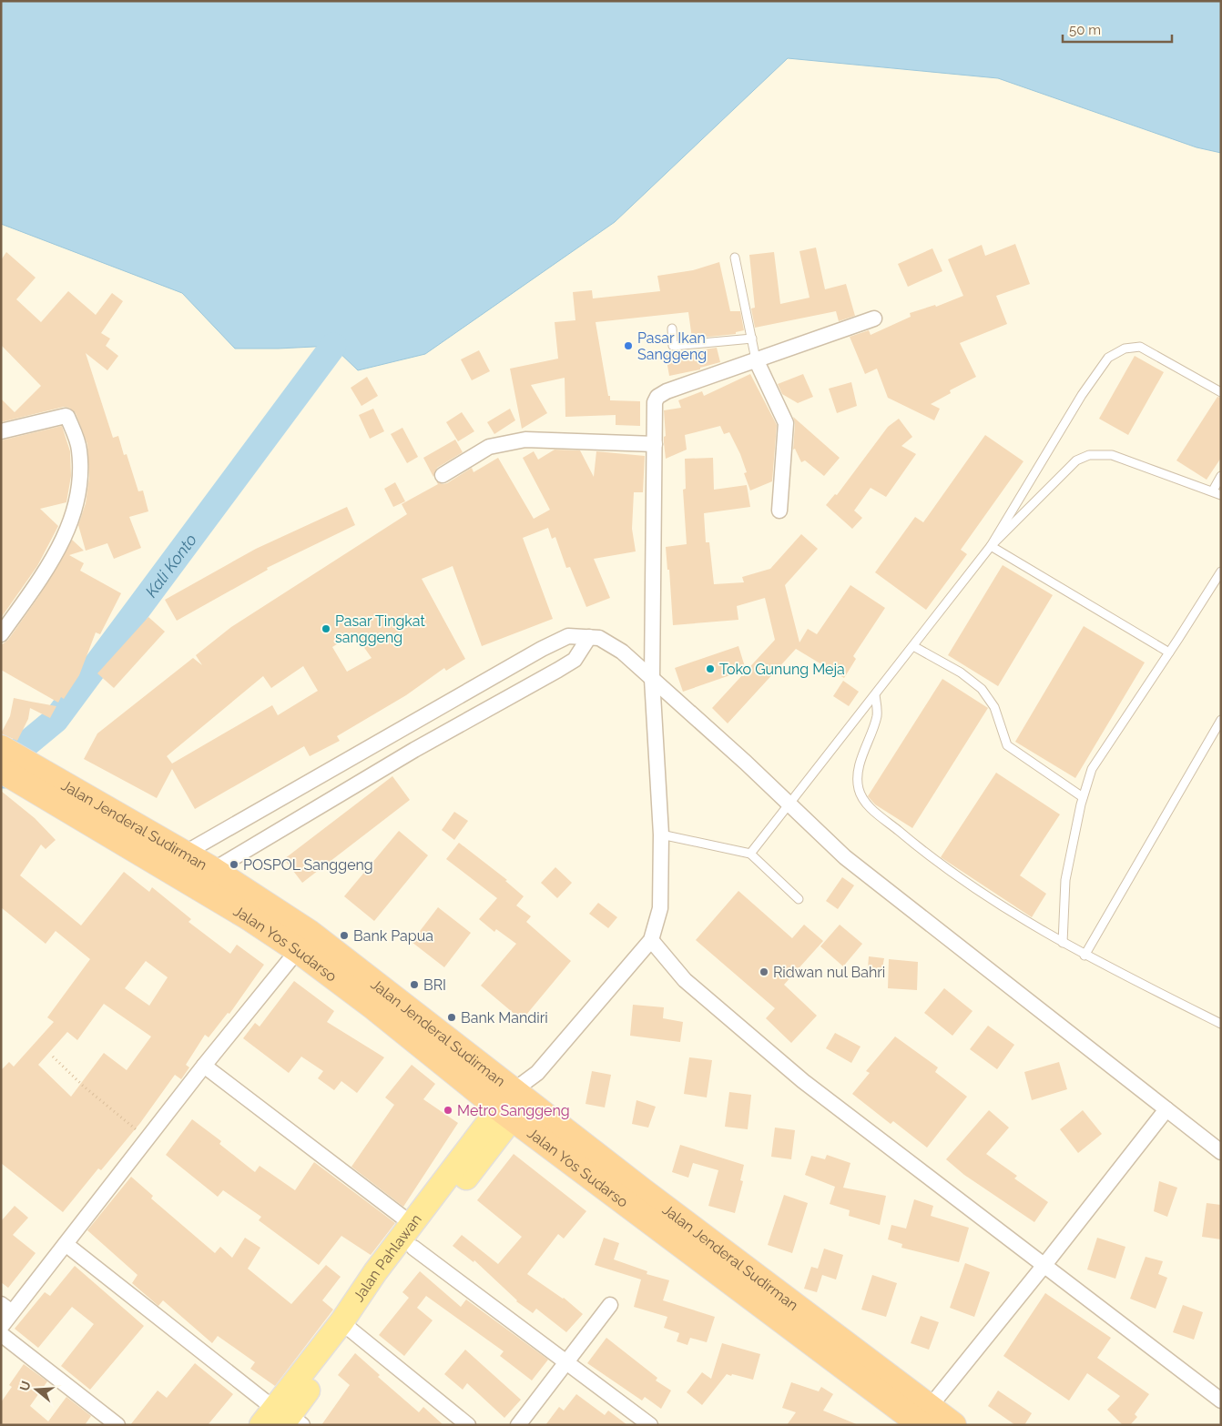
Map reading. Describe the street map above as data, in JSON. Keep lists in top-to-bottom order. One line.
{"streets":{"highway":["Jalan Jenderal Sudirman","Jalan Yos Sudarso"],"main road":["Jalan Pahlawan"]},"crossings":[["Jalan Jenderal Sudirman","Jalan Yos Sudarso"],["Jalan Jenderal Sudirman","Jalan Pahlawan"],["Jalan Yos Sudarso","Jalan Pahlawan"]],"water":["Kali Konto"],"places":["Pasar Ikan Sanggeng","Pasar Tingkat sanggeng","Toko Gunung Meja","POSPOL Sanggeng","Bank Papua","Ridwan nul Bahri","BRI","Bank Mandiri","Metro Sanggeng"],"scale_bar":"50 m","north":"left"}
